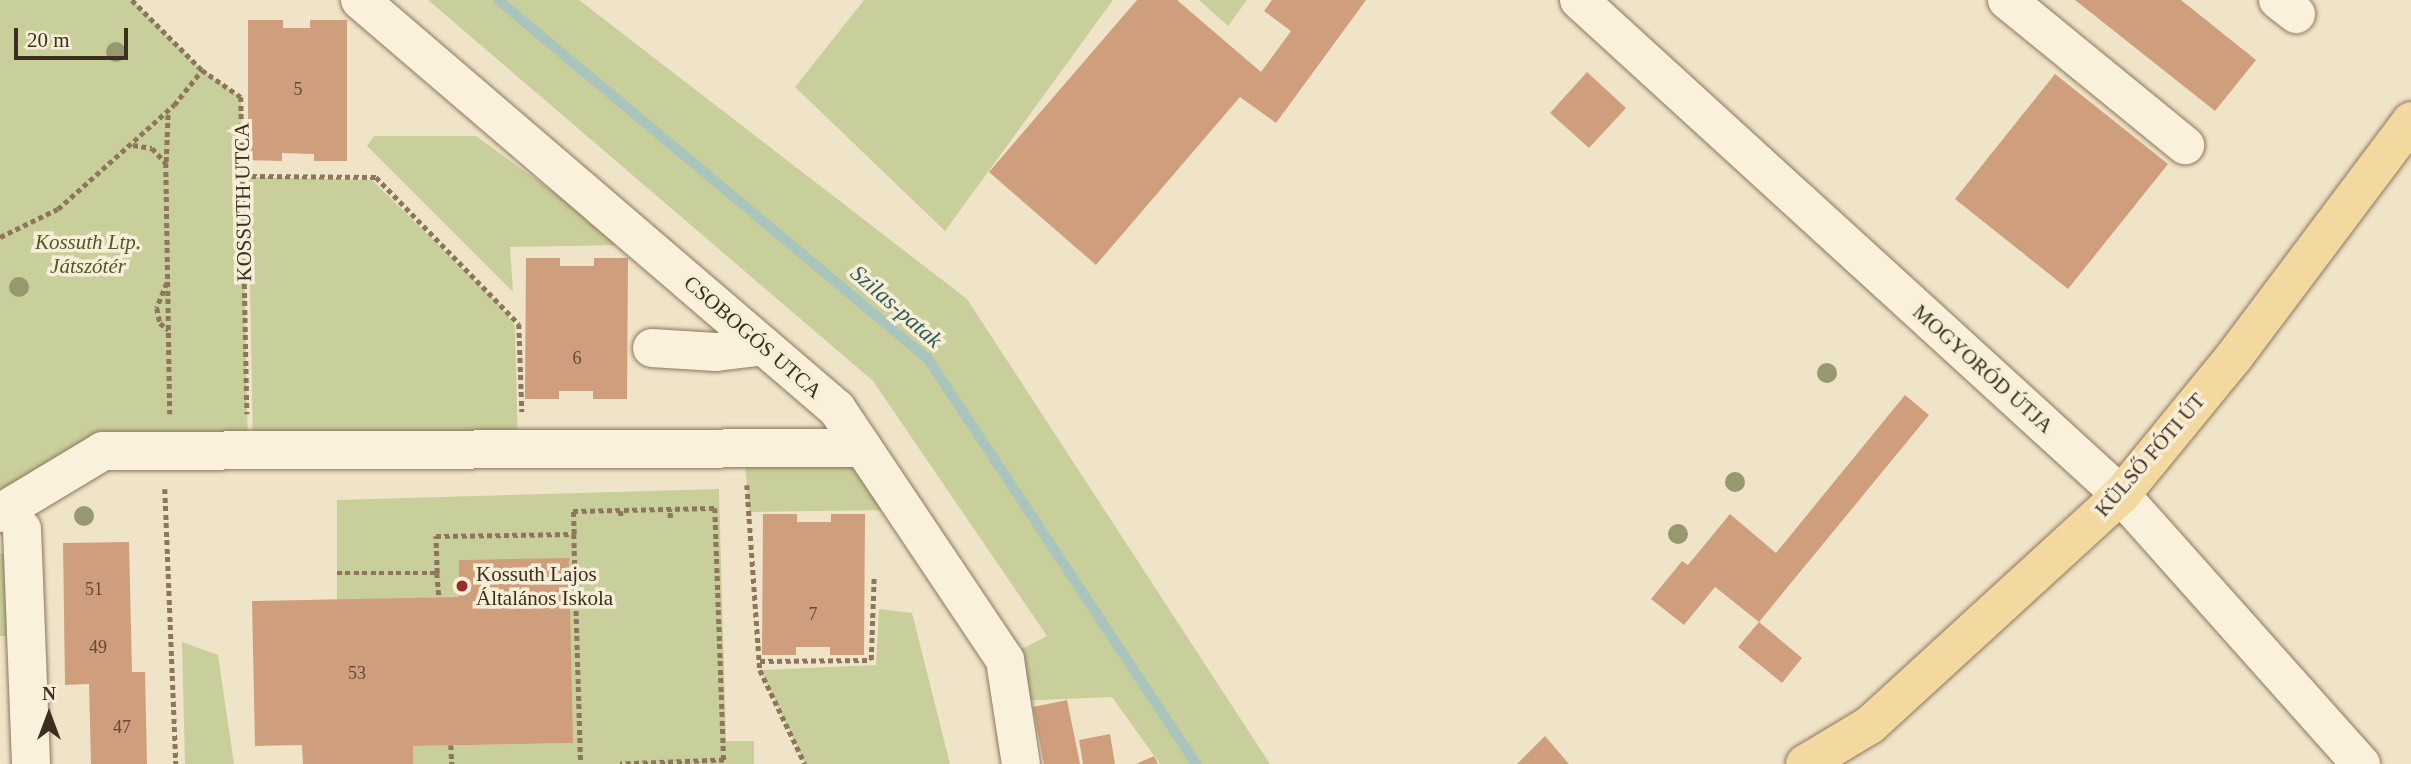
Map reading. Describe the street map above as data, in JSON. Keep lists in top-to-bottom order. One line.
{"streets":{"main road":["KÜLSŐ FÓTI ÚT"],"street":["CSOBOGÓS UTCA","MOGYORÓD ÚTJA"],"path":["KOSSUTH UTCA"]},"crossings":[["MOGYORÓD ÚTJA","KÜLSŐ FÓTI ÚT"]],"water":["Szilas-patak"],"parks":["Kossuth Ltp. Játszótér"],"places":["Kossuth Lajos Általános Iskola"],"house_numbers":["5","6","51","7","49","53","47"],"scale_bar":"20 m","north":"top"}
